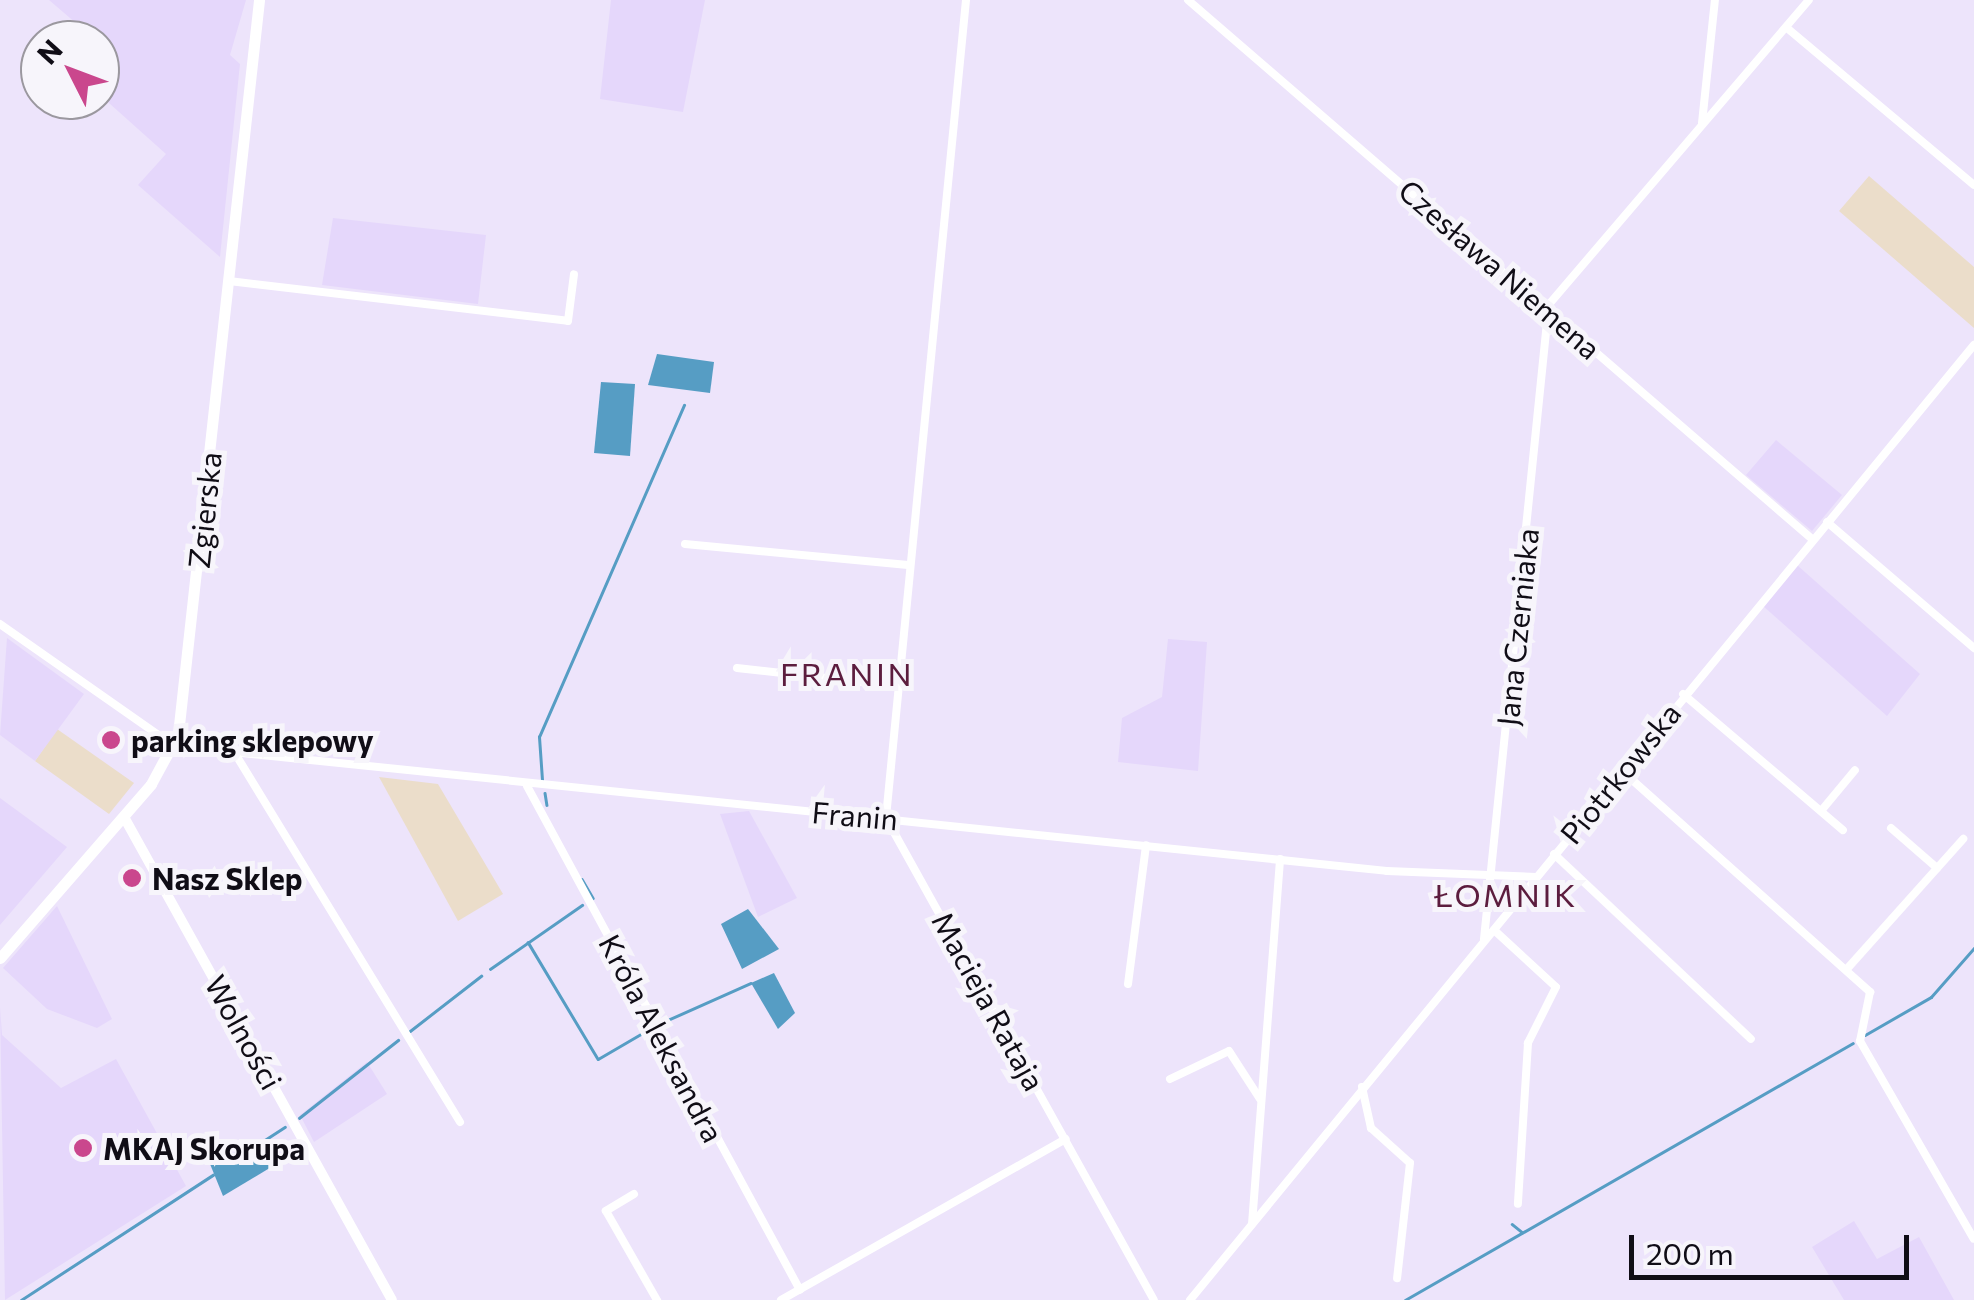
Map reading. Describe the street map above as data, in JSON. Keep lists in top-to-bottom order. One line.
{"streets":{"main road":["Zgierska"],"street":["Czesława Niemena","Jana Czerniaka","Piotrkowska","Franin","Macieja Rataja","Wolności","Króla Aleksandra"]},"crossings":[["Czesława Niemena","Jana Czerniaka"],["Czesława Niemena","Piotrkowska"],["Zgierska","Franin"],["Zgierska","Wolności"],["Jana Czerniaka","Piotrkowska"],["Jana Czerniaka","Franin"],["Piotrkowska","Franin"],["Franin","Macieja Rataja"],["Franin","Króla Aleksandra"]],"districts":["FRANIN","ŁOMNIK"],"places":["parking sklepowy","Nasz Sklep","MKAJ Skorupa"],"scale_bar":"200 m","north":"top left"}
